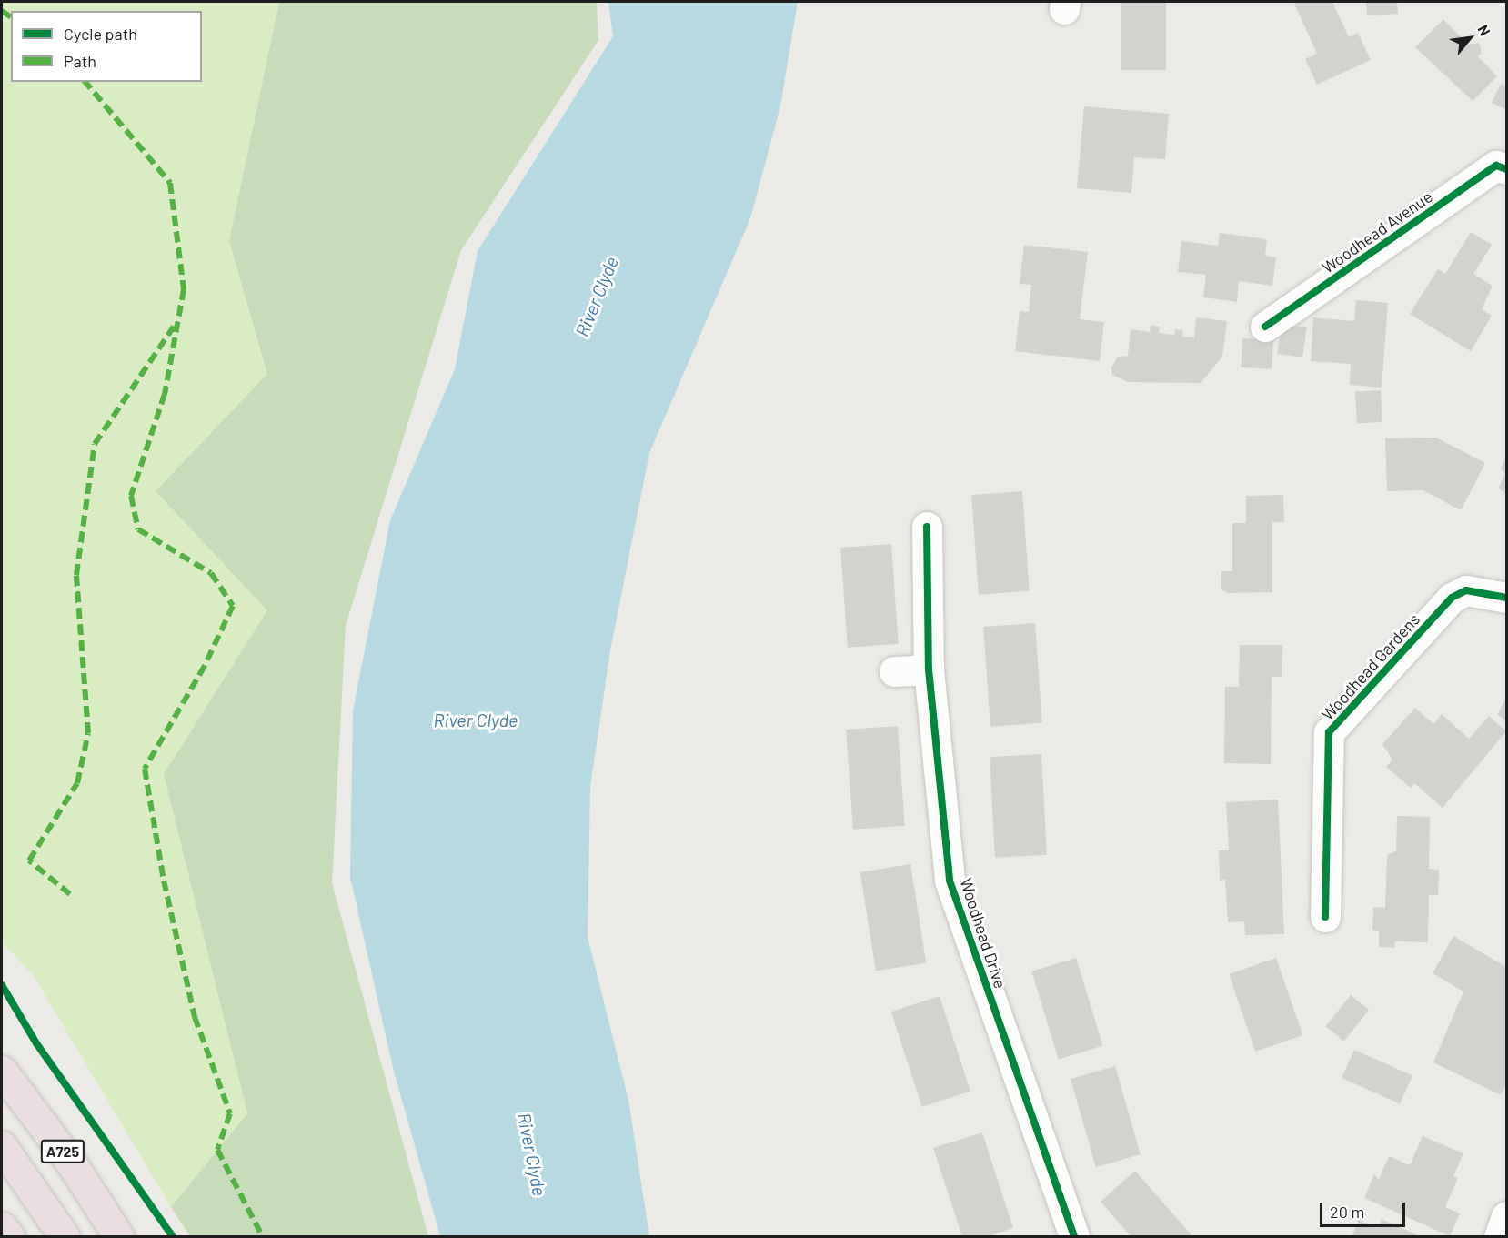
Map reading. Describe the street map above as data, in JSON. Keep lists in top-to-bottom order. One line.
{"streets":{"highway":["A725"],"street":["Woodhead Avenue","Woodhead Gardens","Woodhead Drive"]},"water":["River Clyde"],"legend":["Cycle path","Path"],"scale_bar":"20 m","north":"top right"}
